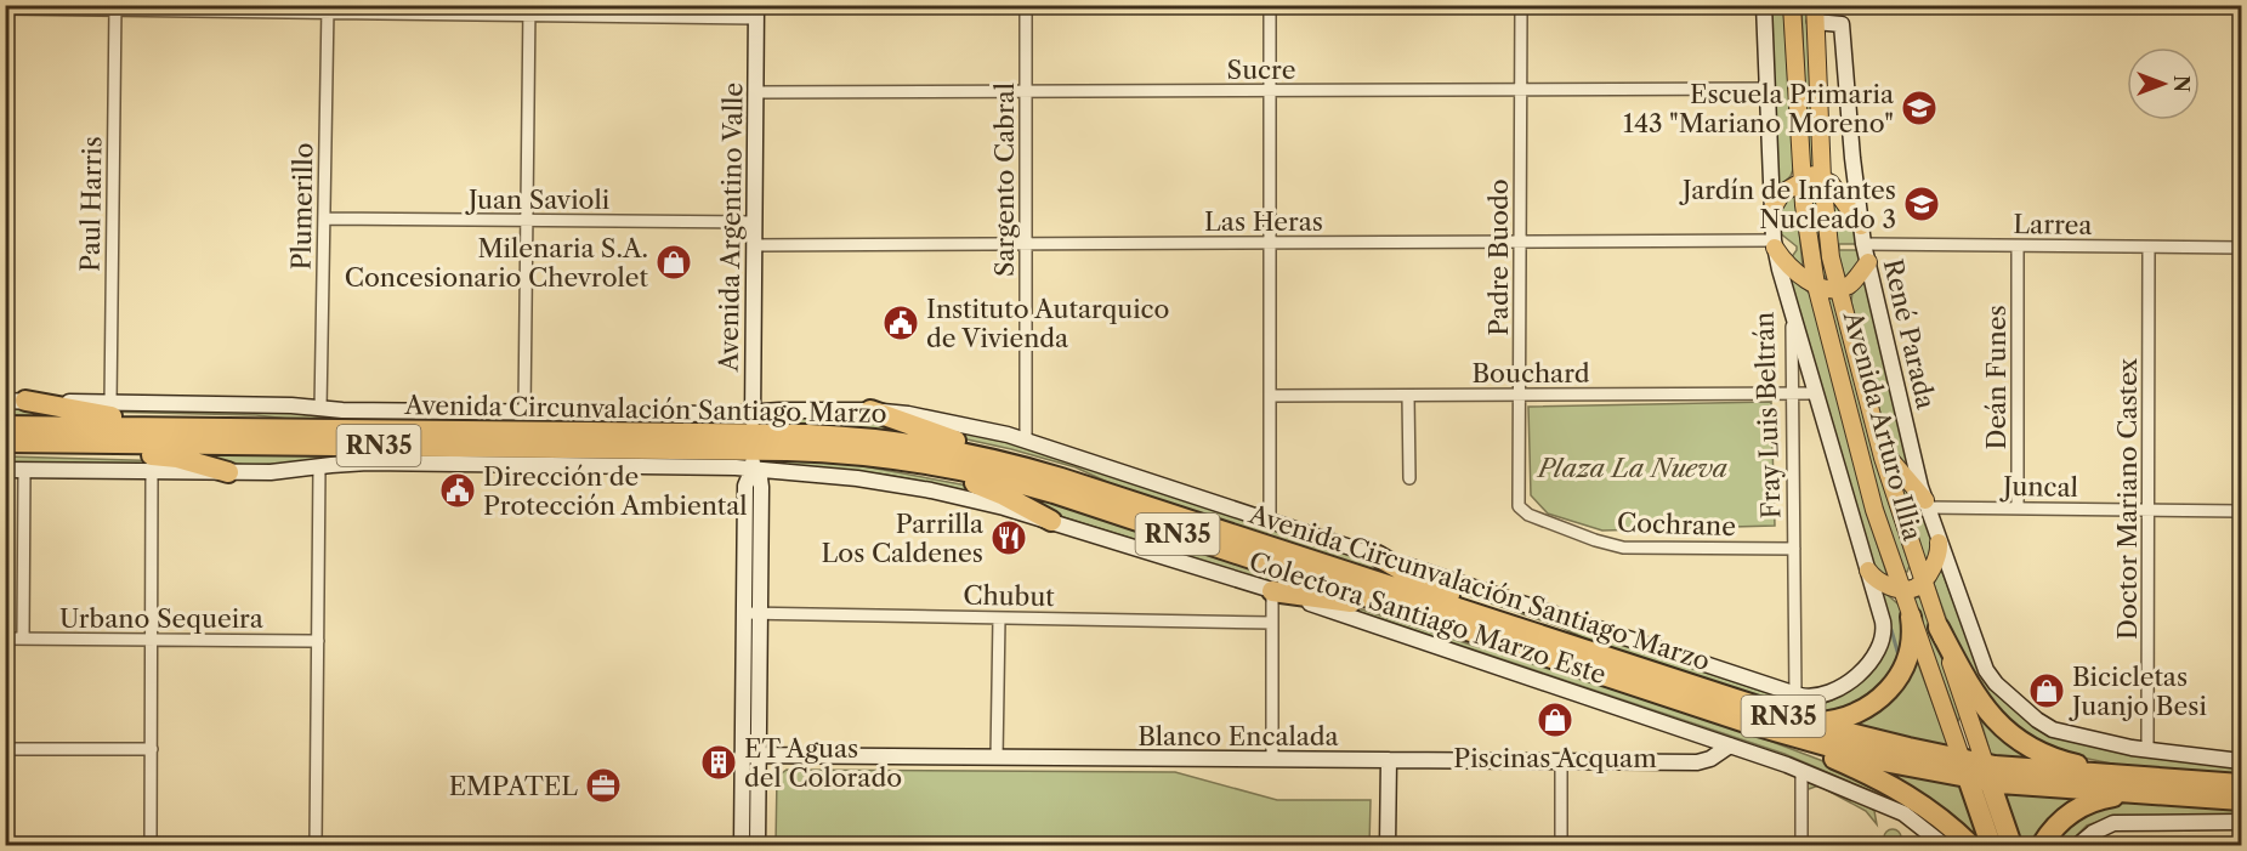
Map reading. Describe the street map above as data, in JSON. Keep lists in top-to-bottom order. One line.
{"streets":{"highway":["Avenida Circunvalación Santiago Marzo","Avenida Arturo Illia","RN35"],"street":["Sucre","Sargento Cabral","Juan Savioli","Paul Harris","Plumerillo","Las Heras","Larrea","Avenida Argentino Valle","Padre Buodo","René Parada","Bouchard","Deán Funes","Fray Luis Beltrán","Juncal","Doctor Mariano Castex","Cochrane","Chubut","Urbano Sequeira","Colectora Santiago Marzo Este","Blanco Encalada"]},"crossings":[["Sucre","Sargento Cabral"],["Sucre","Avenida Argentino Valle"],["Sucre","Padre Buodo"],["Sucre","Fray Luis Beltrán"],["Sargento Cabral","Las Heras"],["Sargento Cabral","Colectora Santiago Marzo Este"],["Juan Savioli","Plumerillo"],["Juan Savioli","Avenida Argentino Valle"],["Paul Harris","Colectora Santiago Marzo Este"],["Plumerillo","Colectora Santiago Marzo Este"],["Las Heras","Avenida Argentino Valle"],["Las Heras","Padre Buodo"],["Las Heras","Fray Luis Beltrán"],["Larrea","René Parada"],["Larrea","Deán Funes"],["Larrea","Doctor Mariano Castex"],["Avenida Argentino Valle","Avenida Circunvalación Santiago Marzo"],["Avenida Argentino Valle","Colectora Santiago Marzo Este"],["Padre Buodo","Bouchard"],["Padre Buodo","Cochrane"],["René Parada","Avenida Arturo Illia"],["René Parada","Juncal"],["René Parada","Doctor Mariano Castex"],["Bouchard","Fray Luis Beltrán"],["Deán Funes","Juncal"],["Avenida Circunvalación Santiago Marzo","Avenida Arturo Illia"],["Avenida Circunvalación Santiago Marzo","Colectora Santiago Marzo Este"],["Fray Luis Beltrán","Cochrane"],["Fray Luis Beltrán","Colectora Santiago Marzo Este"],["Juncal","Doctor Mariano Castex"],["Colectora Santiago Marzo Este","Blanco Encalada"]],"parks":["Plaza La Nueva"],"places":{"school or university":["Escuela Primaria 143 \"Mariano Moreno\"","Jardín de Infantes Nucleado 3"],"shop":["Milenaria S.A. Concesionario Chevrolet","Bicicletas Juanjo Besi","Piscinas Acquam"],"public building":["Instituto Autarquico de Vivienda","Dirección de Protección Ambiental"],"restaurant":["Parrilla Los Caldenes"],"building":["ET Aguas del Colorado"],"office":["EMPATEL"]},"north":"right"}
